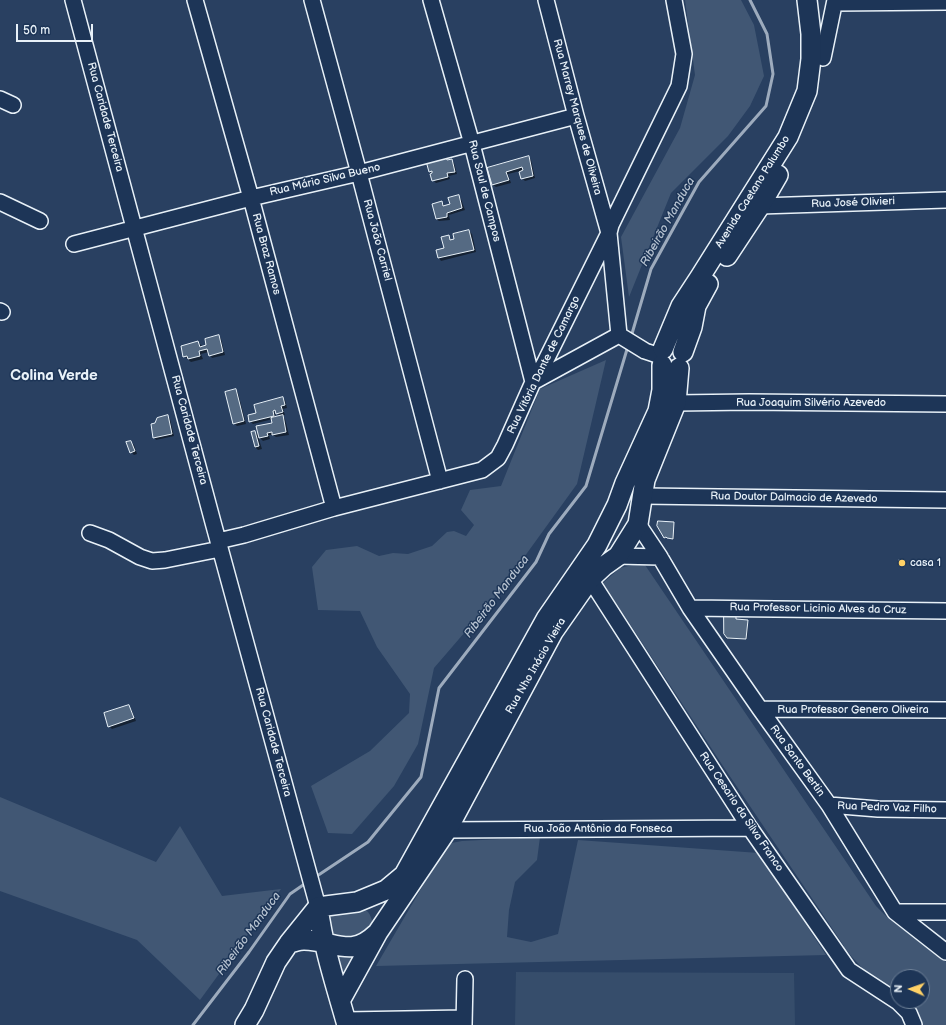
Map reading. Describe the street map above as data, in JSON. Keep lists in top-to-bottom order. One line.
{"streets":{"main road":["Avenida Caetano Palumbo","Rua Nho Inácio Vieira"],"street":["Rua Caridade Terceira","Rua Marrey Marques de Oliveira","Rua Mário Silva Bueno","Rua Saul de Campos","Rua José Olivieri","Rua João Carriel","Rua Braz Ramos","Rua Vitória Dante de Camargo","Rua Joaquim Silvério Azevedo","Rua Doutor Dalmacio de Azevedo","Rua Professor Licinio Alves da Cruz","Rua Professor Genero Oliveira","Rua Santo Bertin","Rua Pedro Vaz Filho","Rua Cesario da Silva Franco","Rua João Antônio da Fonseca"]},"crossings":[["Rua Caridade Terceira","Rua Mário Silva Bueno"],["Rua Caridade Terceira","Rua Vitória Dante de Camargo"],["Rua Marrey Marques de Oliveira","Rua Mário Silva Bueno"],["Rua Marrey Marques de Oliveira","Rua Vitória Dante de Camargo"],["Rua Mário Silva Bueno","Rua Saul de Campos"],["Rua Mário Silva Bueno","Rua João Carriel"],["Rua Mário Silva Bueno","Rua Braz Ramos"],["Rua Saul de Campos","Rua Vitória Dante de Camargo"],["Avenida Caetano Palumbo","Rua José Olivieri"],["Avenida Caetano Palumbo","Rua Nho Inácio Vieira"],["Rua João Carriel","Rua Vitória Dante de Camargo"],["Rua Braz Ramos","Rua Vitória Dante de Camargo"],["Rua Joaquim Silvério Azevedo","Rua Nho Inácio Vieira"],["Rua Doutor Dalmacio de Azevedo","Rua Nho Inácio Vieira"],["Rua Professor Licinio Alves da Cruz","Rua Santo Bertin"],["Rua Nho Inácio Vieira","Rua Santo Bertin"],["Rua Nho Inácio Vieira","Rua Cesario da Silva Franco"],["Rua Nho Inácio Vieira","Rua João Antônio da Fonseca"],["Rua Professor Genero Oliveira","Rua Santo Bertin"],["Rua Santo Bertin","Rua Pedro Vaz Filho"],["Rua Cesario da Silva Franco","Rua João Antônio da Fonseca"]],"districts":["Colina Verde"],"water":["Ribeirão Manduca"],"places":["casa 1"],"scale_bar":"50 m","north":"left"}
